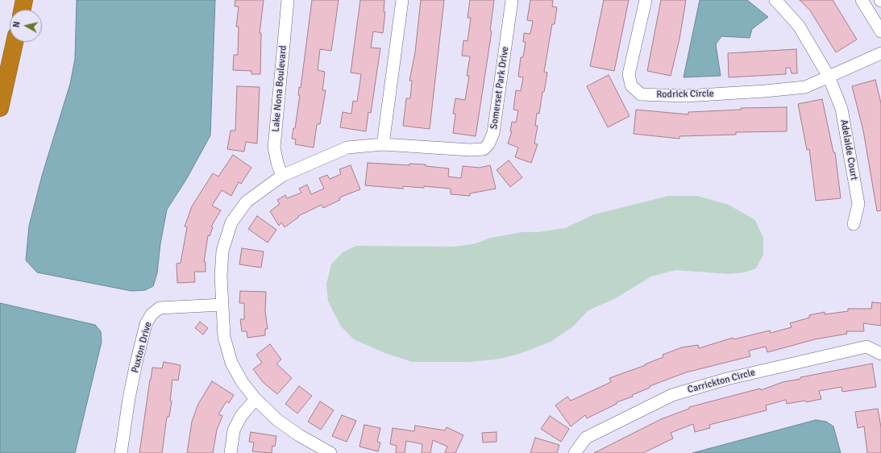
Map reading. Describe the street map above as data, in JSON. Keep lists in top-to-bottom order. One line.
{"streets":{"street":["Somerset Park Drive","Lake Nona Boulevard","Rodrick Circle","Adelaide Court","Puxton Drive","Carrickton Circle"]},"crossings":[["Somerset Park Drive","Lake Nona Boulevard"],["Somerset Park Drive","Puxton Drive"],["Rodrick Circle","Adelaide Court"]],"north":"left"}
